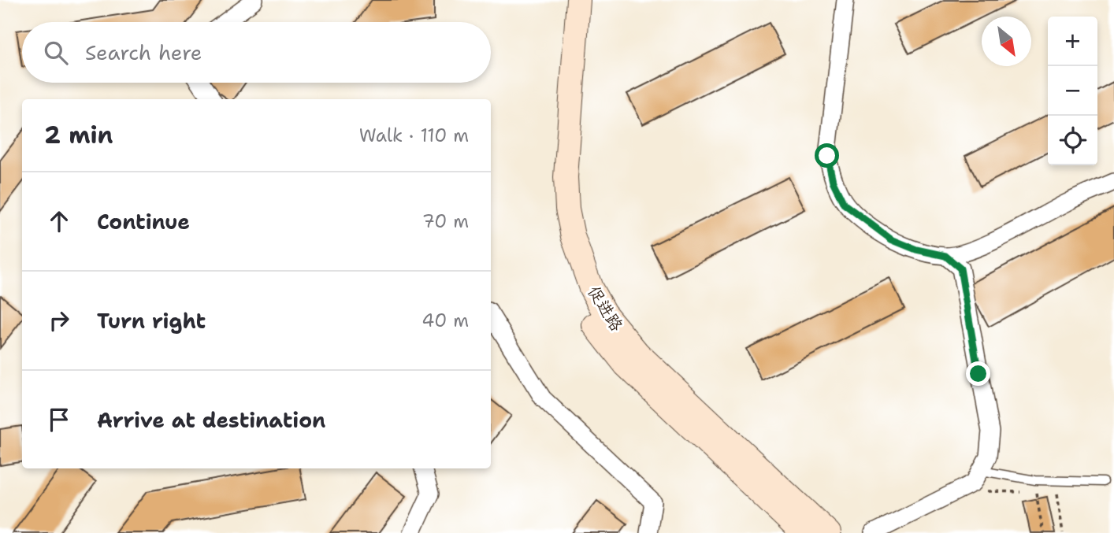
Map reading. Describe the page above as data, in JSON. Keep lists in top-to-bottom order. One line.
{"streets":{"main road":["促进路"]},"north":"bottom right","page":{"map_buttons":["+","−"],"search":"Search here","heading":["2 min","Walk · 110 m"],"list":[["Continue","70 m"],["Turn right","40 m"],"Arrive at destination"]}}
